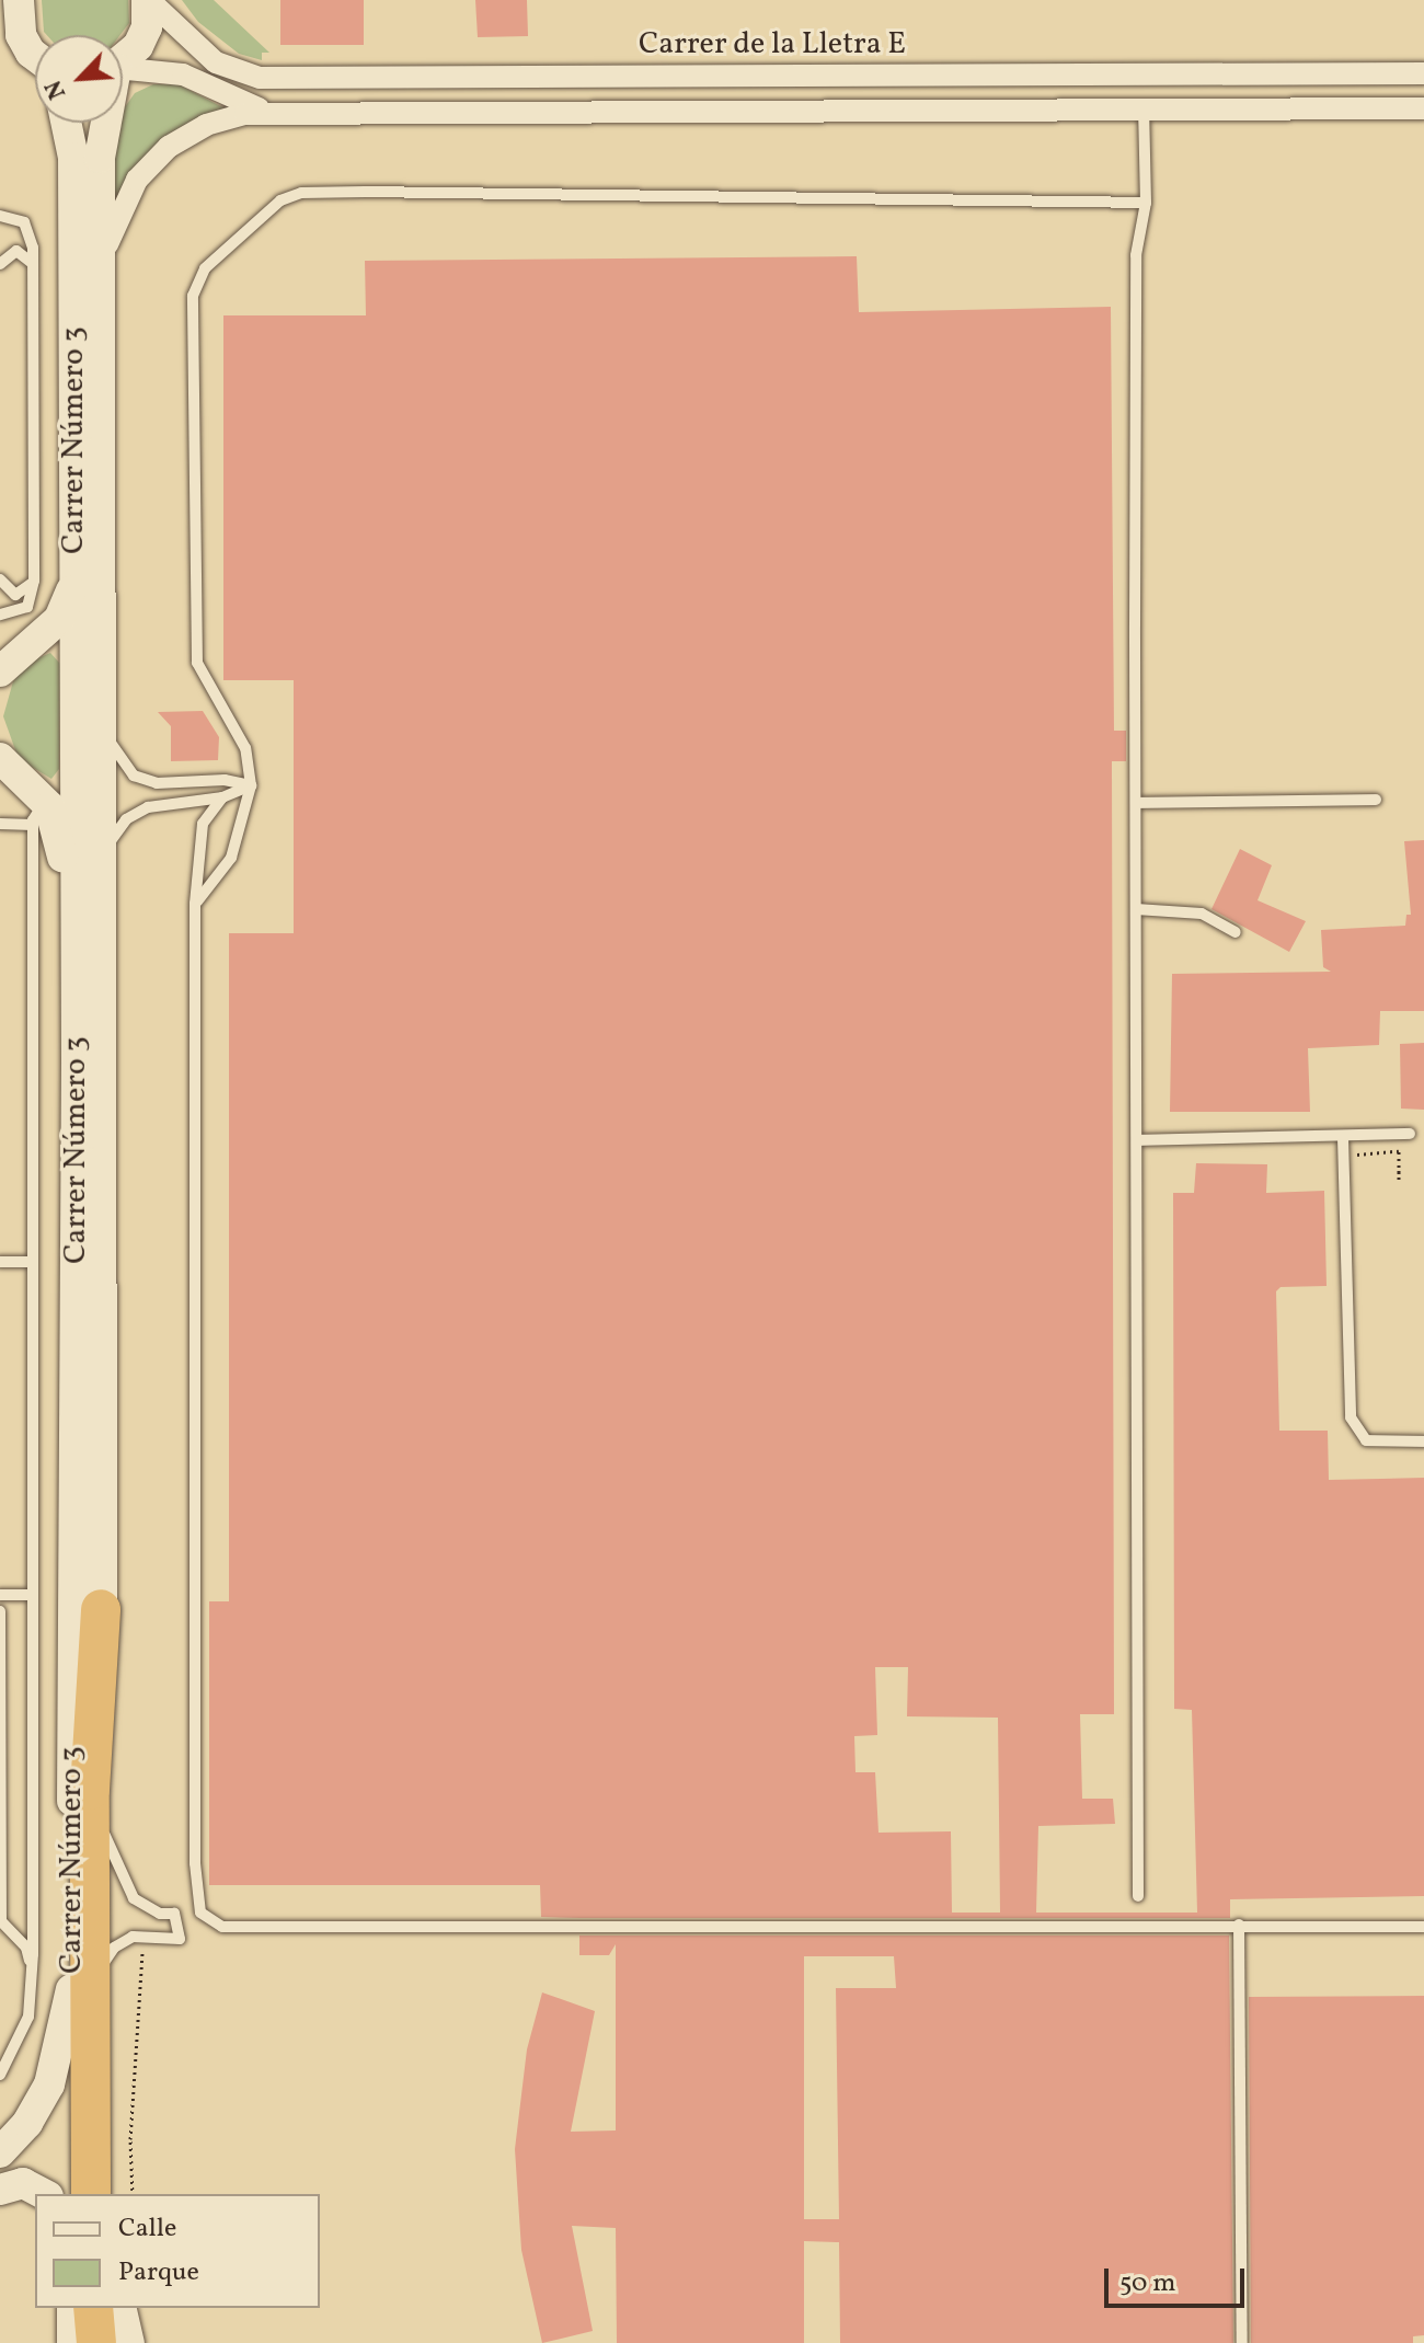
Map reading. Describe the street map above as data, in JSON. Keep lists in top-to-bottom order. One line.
{"streets":{"main road":["Carrer Número 3"],"street":["Carrer de la Lletra E"]},"crossings":[["Carrer de la Lletra E","Carrer Número 3"]],"legend":["Calle","Parque"],"scale_bar":"50 m","north":"bottom left"}
